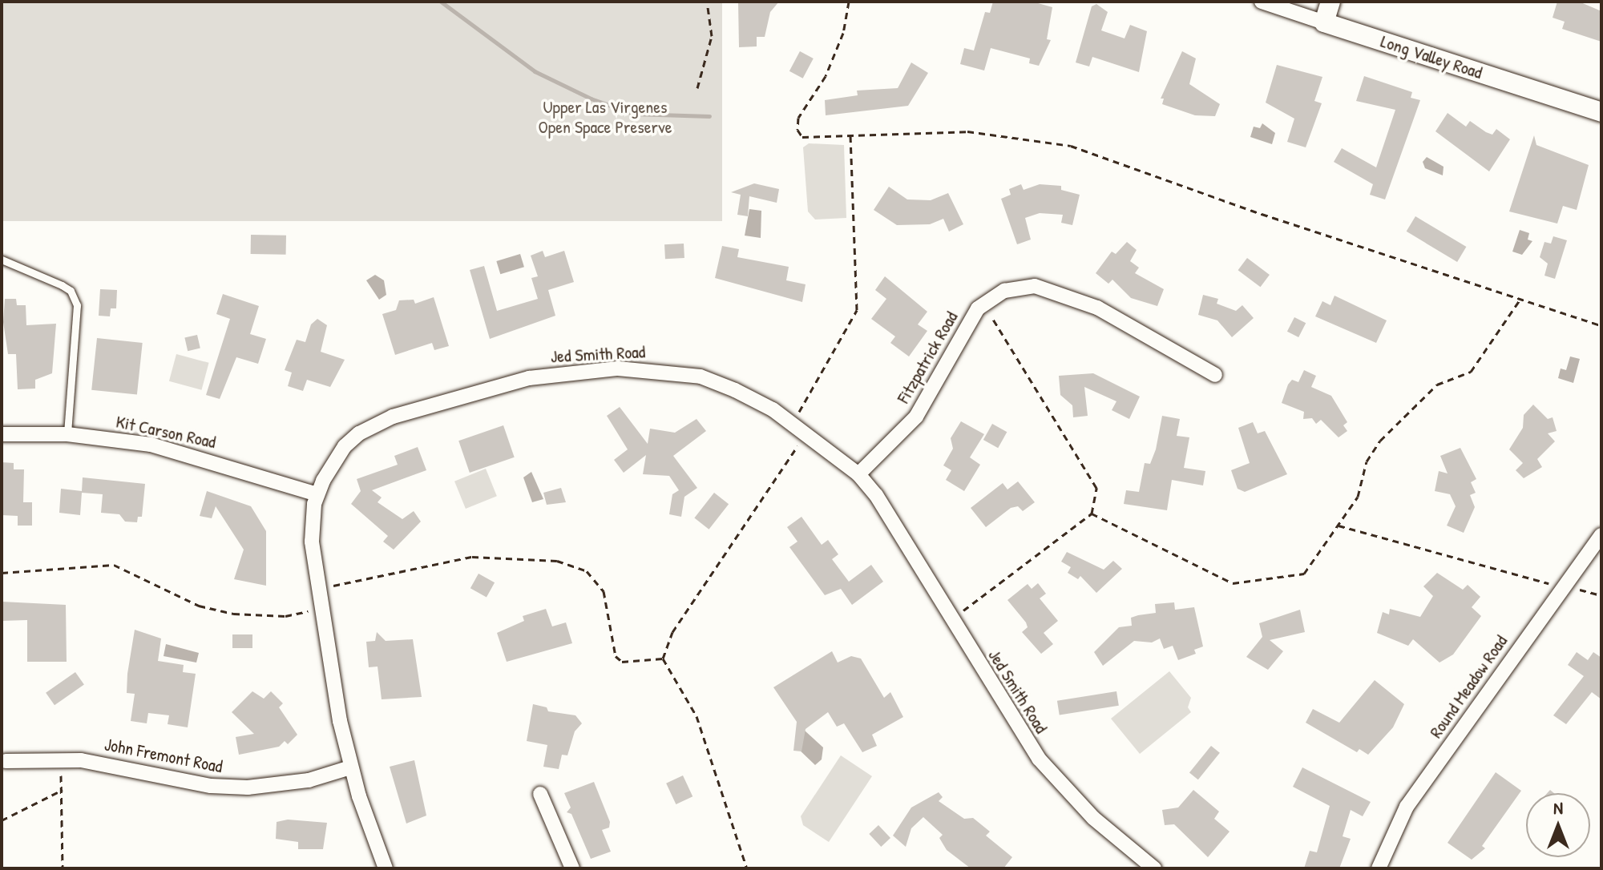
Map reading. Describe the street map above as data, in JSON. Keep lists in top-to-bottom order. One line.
{"streets":{"street":["Long Valley Road","Jed Smith Road","Fitzpatrick Road","Kit Carson Road","Round Meadow Road","John Fremont Road"]},"crossings":[["Jed Smith Road","Fitzpatrick Road"],["Jed Smith Road","Kit Carson Road"],["Jed Smith Road","John Fremont Road"]],"parks":["Upper Las Virgenes Open Space Preserve"],"north":"top"}
